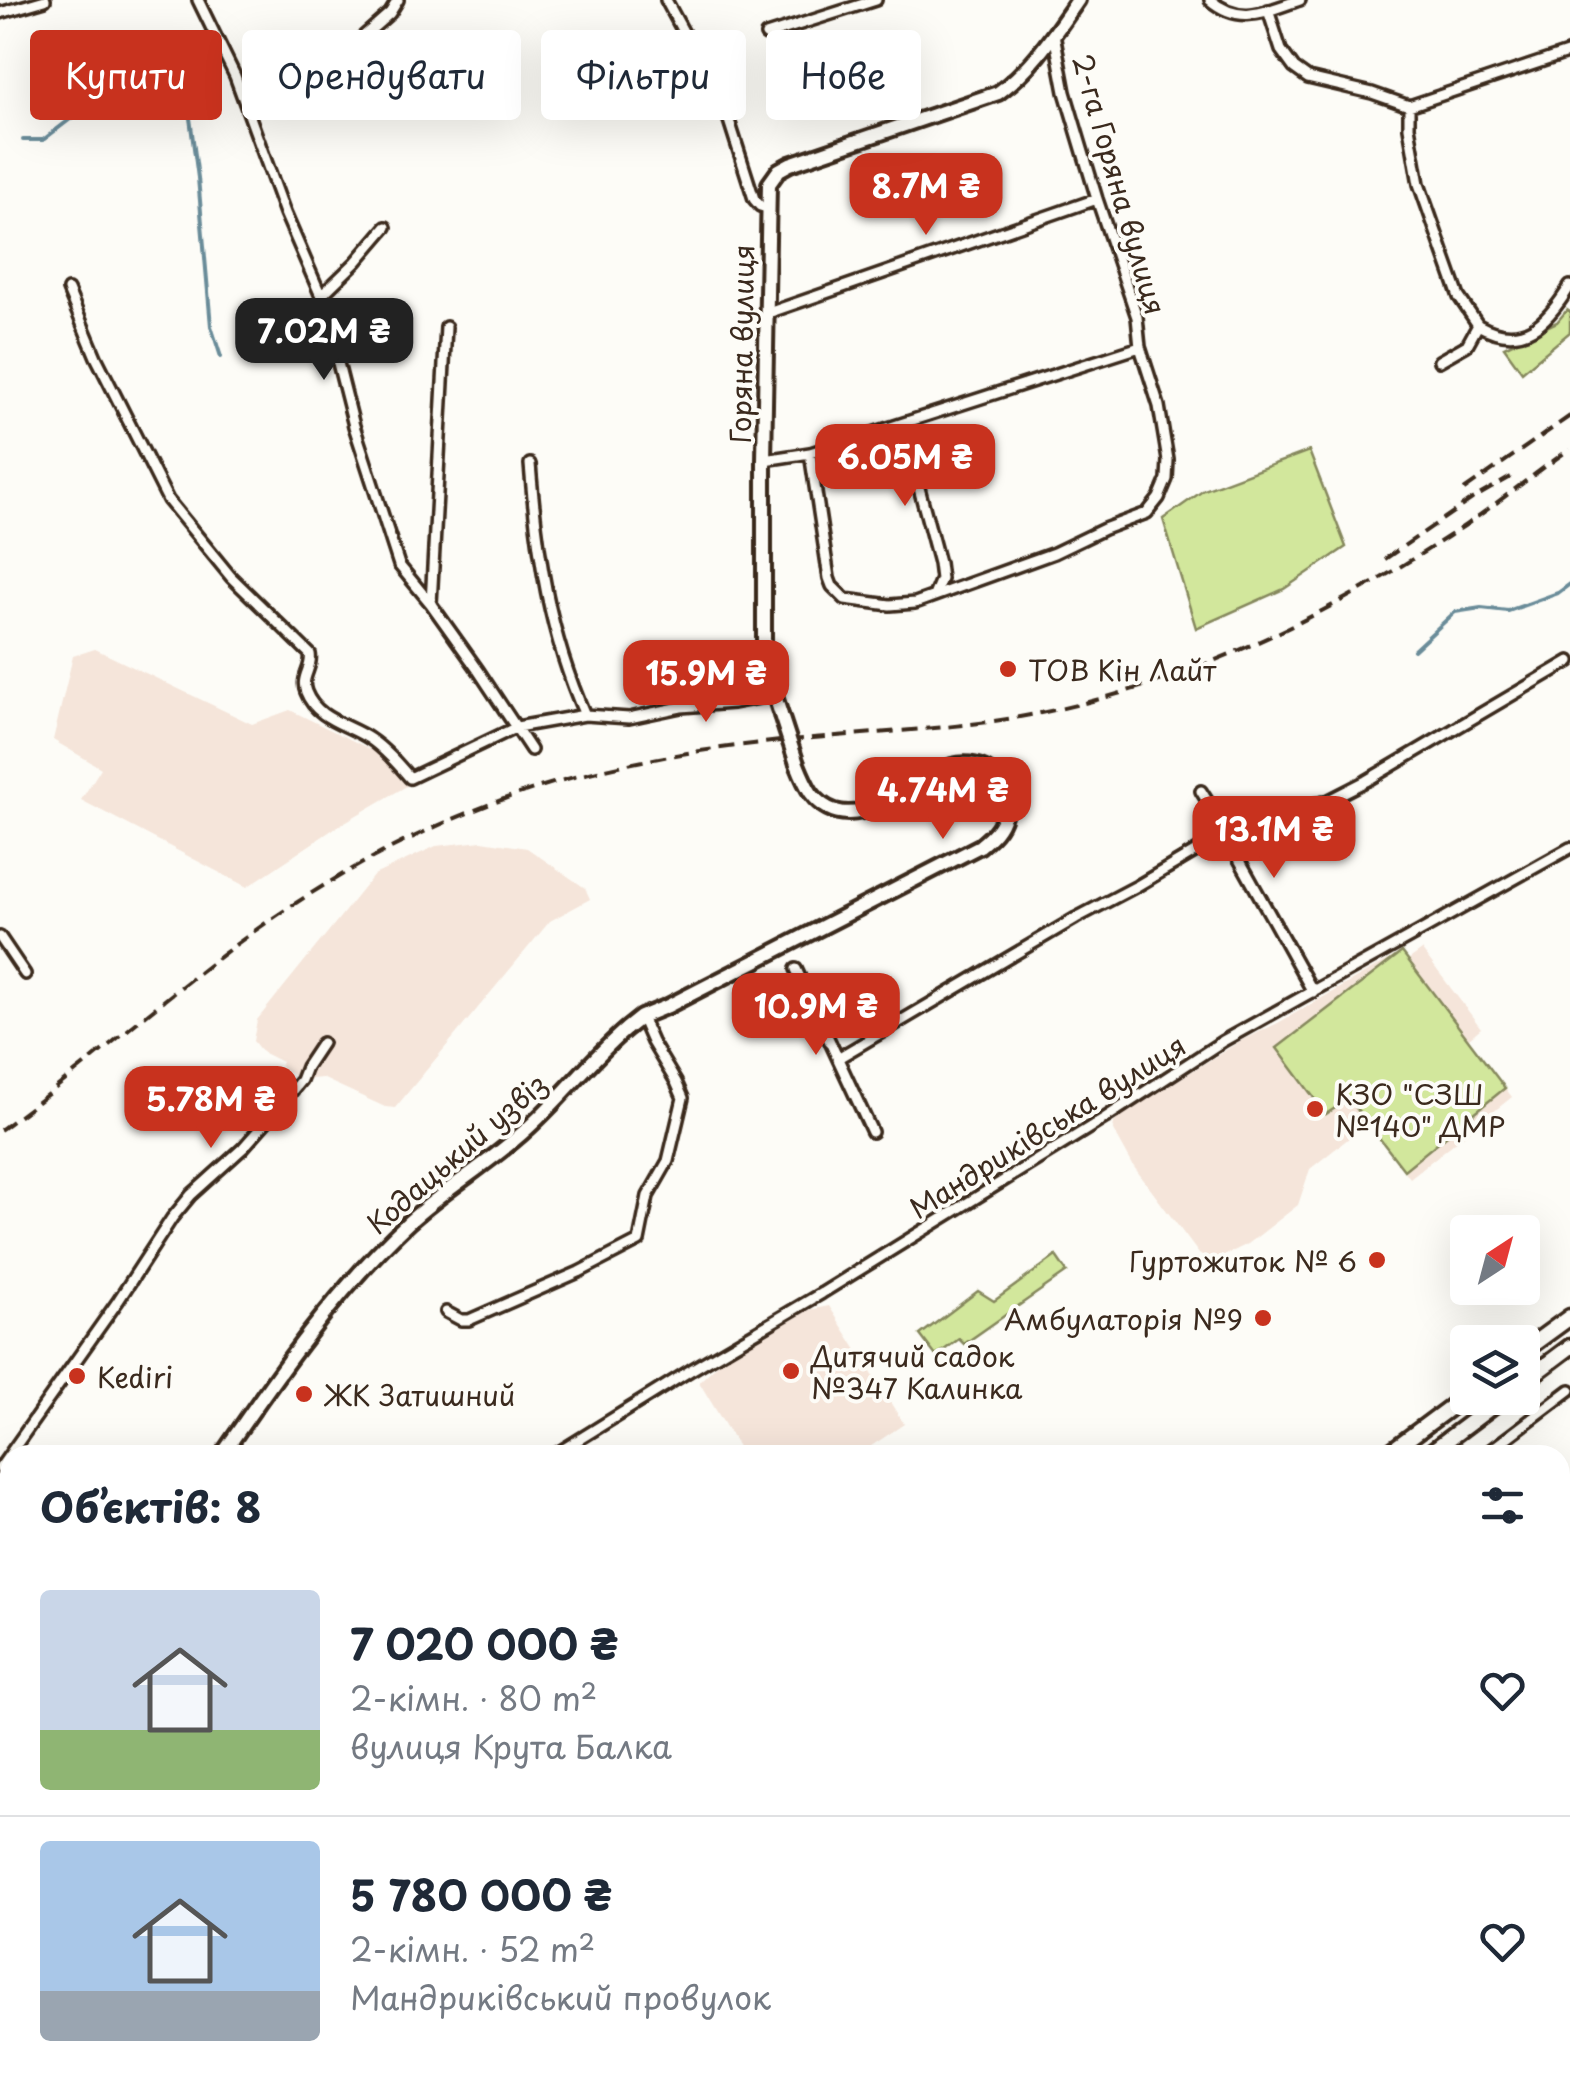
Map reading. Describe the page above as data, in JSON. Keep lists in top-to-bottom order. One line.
{"streets":{"street":["2-га Горяна вулиця","Горяна вулиця","Мандриківська вулиця","Кодацький узвіз"]},"crossings":[["2-га Горяна вулиця","Горяна вулиця"],["Горяна вулиця","Кодацький узвіз"]],"places":["ТОВ Кін Лайт","КЗО \"СЗШ №140\" ДМР","Гуртожиток № 6","Амбулаторія №9","Дитячий садок №347 Калинка","Kediri","ЖК Затишний"],"north":"top right","page":{"chip":["Купити","Орендувати","Фільтри","Нове"],"price":["8.7M ₴","7.02M ₴","6.05M ₴","15.9M ₴","4.74M ₴","13.1M ₴","10.9M ₴","5.78M ₴"],"heading":"Об’єктів: 8","list":[{"name":"7 020 000 ₴","note":"2-кімн. · 80 m² · вулиця Крута Балка"},{"name":"5 780 000 ₴","note":"2-кімн. · 52 m² · Мандриківський провулок"}]}}
